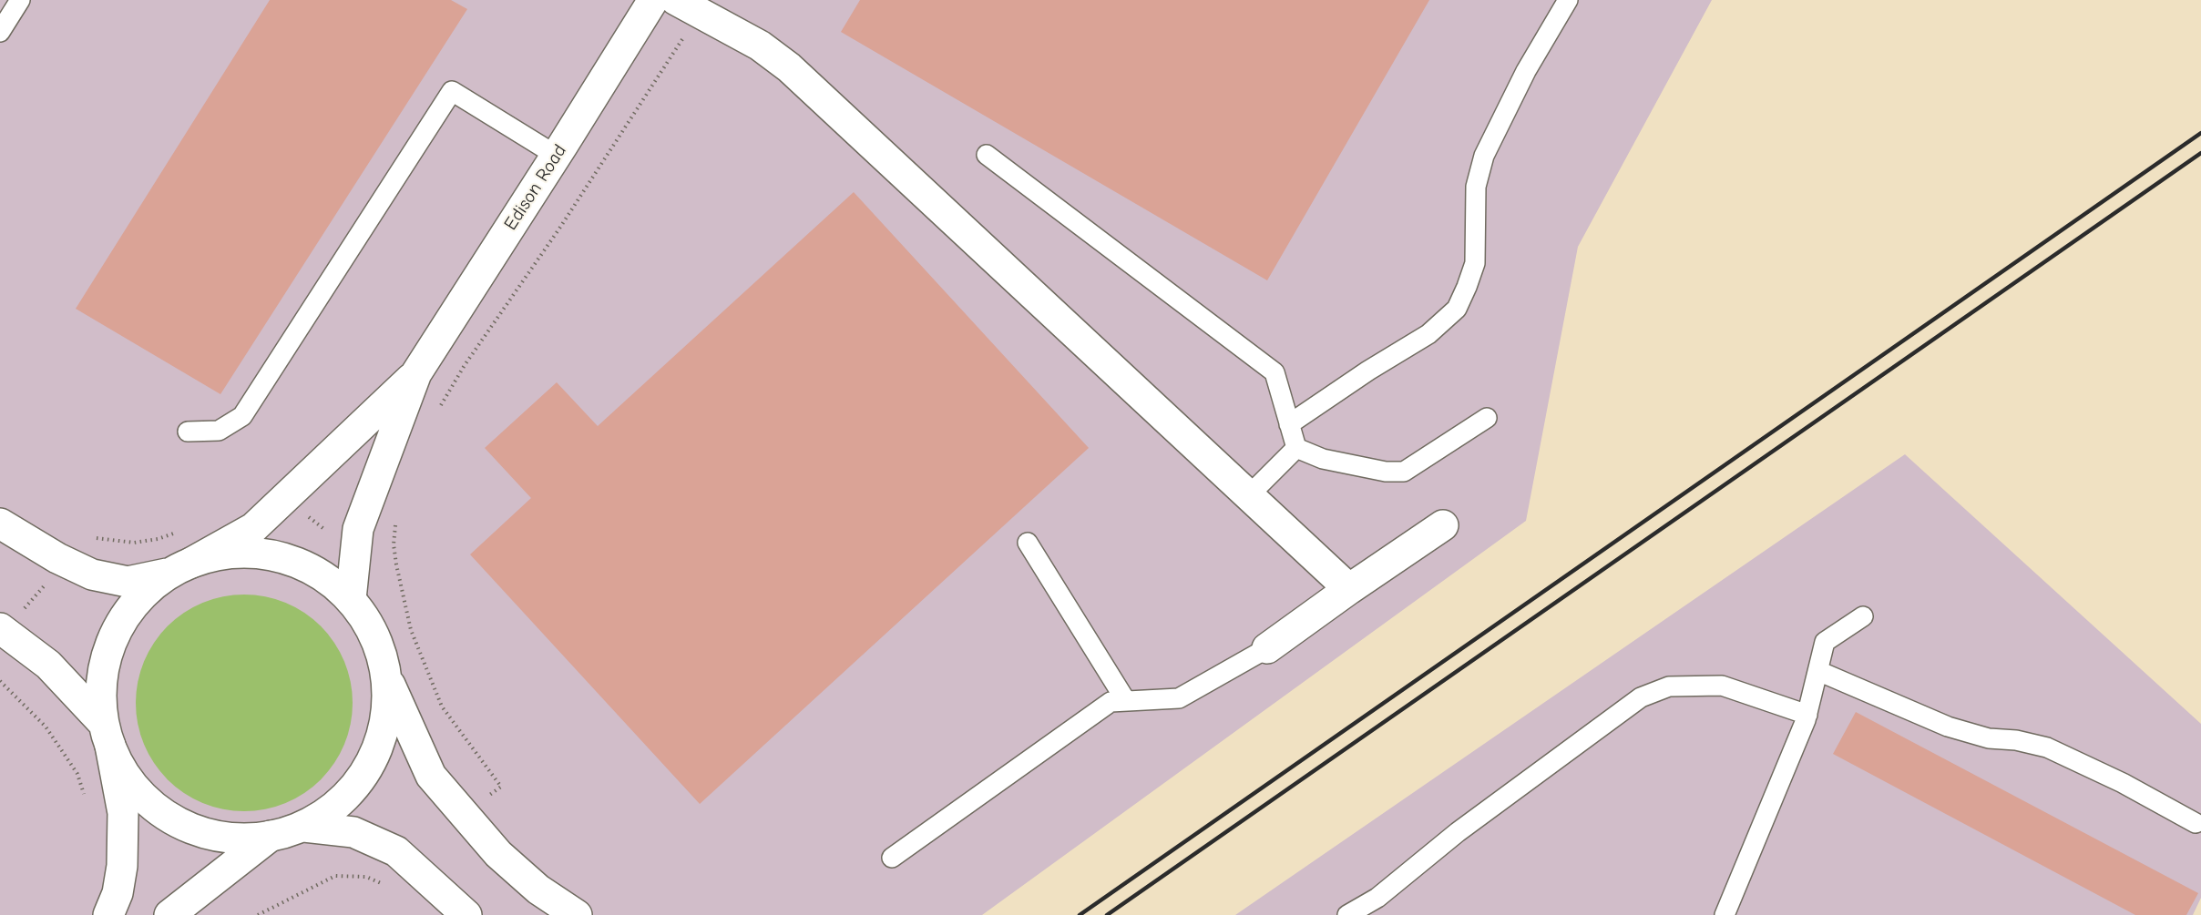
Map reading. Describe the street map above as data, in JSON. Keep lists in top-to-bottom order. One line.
{"streets":{"street":["Edison Road"]}}
